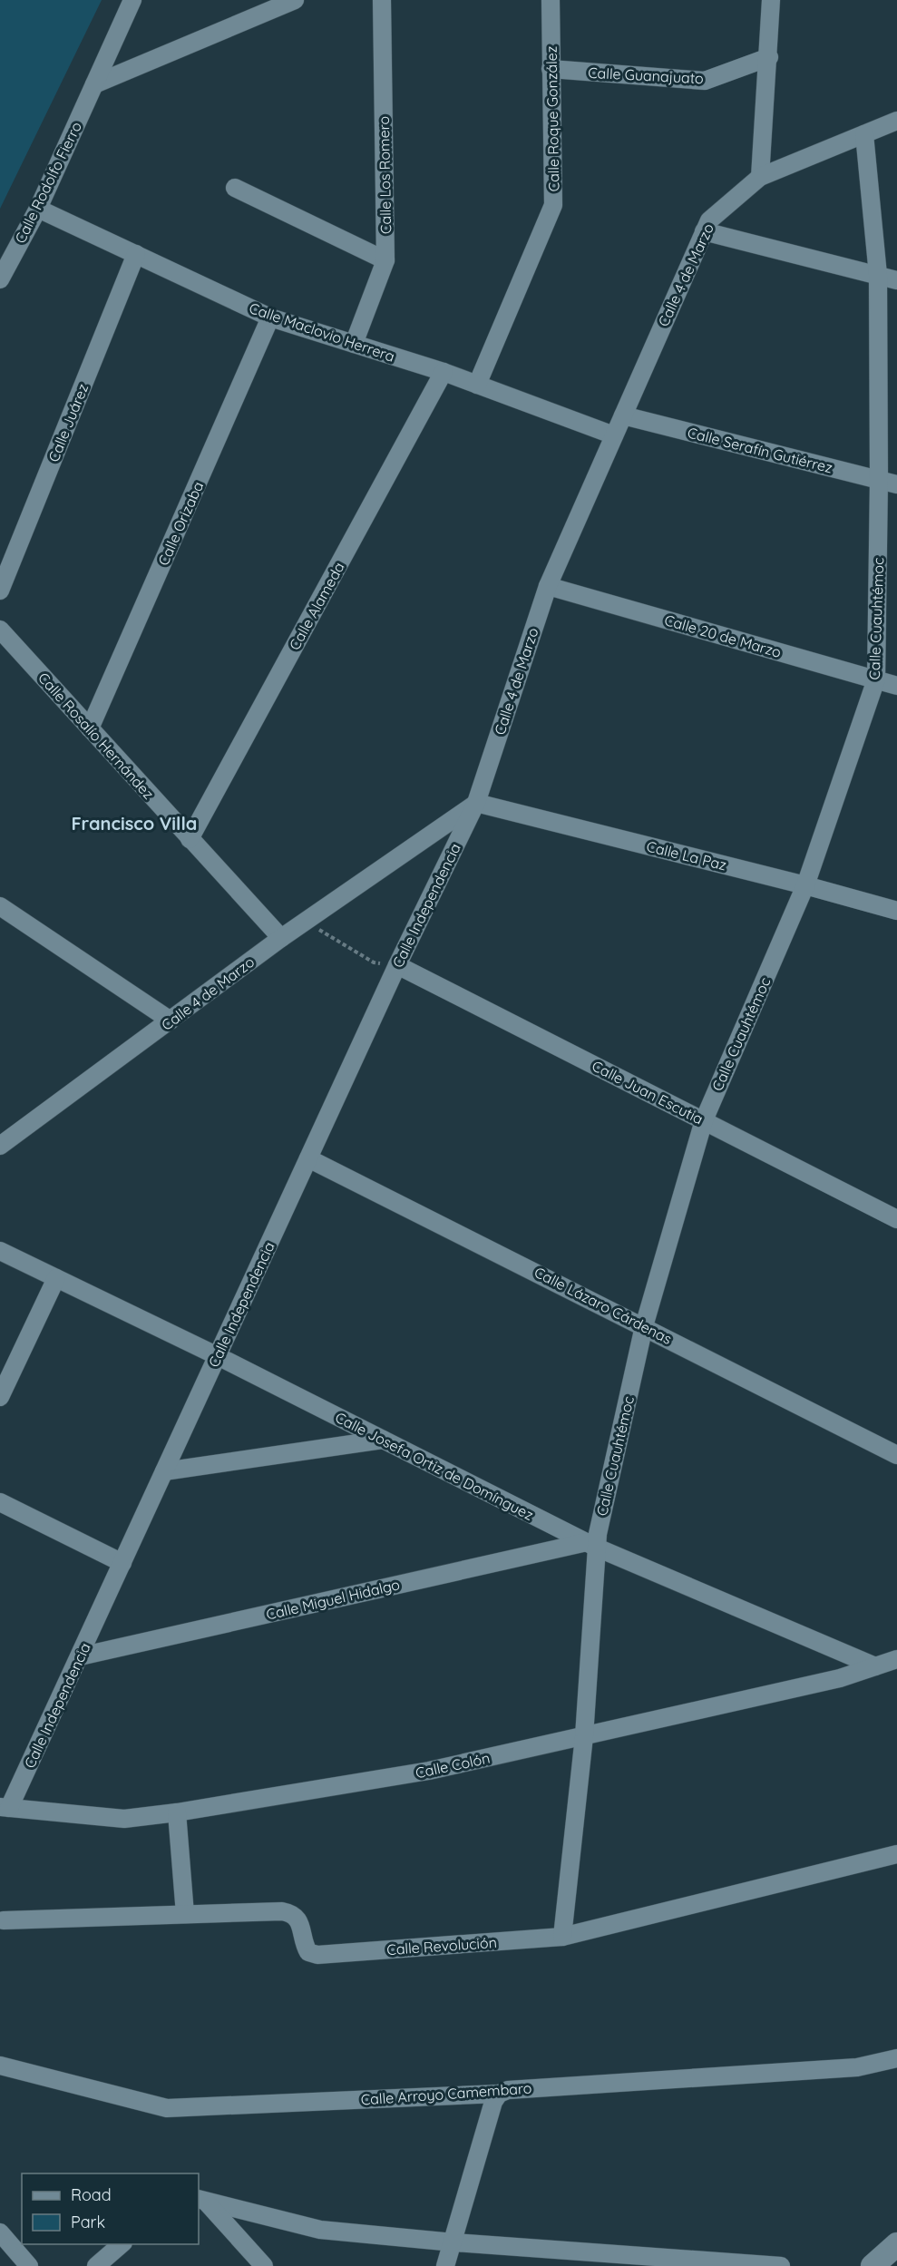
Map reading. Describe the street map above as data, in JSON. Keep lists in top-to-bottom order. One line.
{"streets":{"street":["Calle Guanajuato","Calle Roque González","Calle Los Romero","Calle Rodolfo Fierro","Calle 4 de Marzo","Calle Maclovio Herrera","Calle Juárez","Calle Serafín Gutiérrez","Calle Orizaba","Calle Alameda","Calle Cuauhtémoc","Calle 20 de Marzo","Calle Rosalío Hernández","Calle La Paz","Calle Independencia","Calle Juan Escutia","Calle Lázaro Cárdenas","Calle Josefa Ortiz de Domínguez","Calle Miguel Hidalgo","Calle Colón","Calle Revolución","Calle Arroyo Camembaro"]},"crossings":[["Calle Guanajuato","Calle Roque González"],["Calle Roque González","Calle Maclovio Herrera"],["Calle Los Romero","Calle Maclovio Herrera"],["Calle Rodolfo Fierro","Calle Maclovio Herrera"],["Calle 4 de Marzo","Calle Maclovio Herrera"],["Calle 4 de Marzo","Calle Serafín Gutiérrez"],["Calle 4 de Marzo","Calle Cuauhtémoc"],["Calle 4 de Marzo","Calle 20 de Marzo"],["Calle 4 de Marzo","Calle Rosalío Hernández"],["Calle 4 de Marzo","Calle La Paz"],["Calle 4 de Marzo","Calle Independencia"],["Calle Maclovio Herrera","Calle Juárez"],["Calle Maclovio Herrera","Calle Orizaba"],["Calle Maclovio Herrera","Calle Alameda"],["Calle Serafín Gutiérrez","Calle Cuauhtémoc"],["Calle Orizaba","Calle Rosalío Hernández"],["Calle Alameda","Calle Rosalío Hernández"],["Calle Cuauhtémoc","Calle 20 de Marzo"],["Calle Cuauhtémoc","Calle La Paz"],["Calle Cuauhtémoc","Calle Juan Escutia"],["Calle Cuauhtémoc","Calle Lázaro Cárdenas"],["Calle Cuauhtémoc","Calle Josefa Ortiz de Domínguez"],["Calle Cuauhtémoc","Calle Miguel Hidalgo"],["Calle Cuauhtémoc","Calle Colón"],["Calle Cuauhtémoc","Calle Revolución"],["Calle La Paz","Calle Independencia"],["Calle Independencia","Calle Juan Escutia"],["Calle Independencia","Calle Lázaro Cárdenas"],["Calle Independencia","Calle Josefa Ortiz de Domínguez"],["Calle Independencia","Calle Miguel Hidalgo"],["Calle Independencia","Calle Colón"],["Calle Josefa Ortiz de Domínguez","Calle Miguel Hidalgo"],["Calle Josefa Ortiz de Domínguez","Calle Colón"]],"districts":["Francisco Villa"],"legend":["Road","Park"]}
